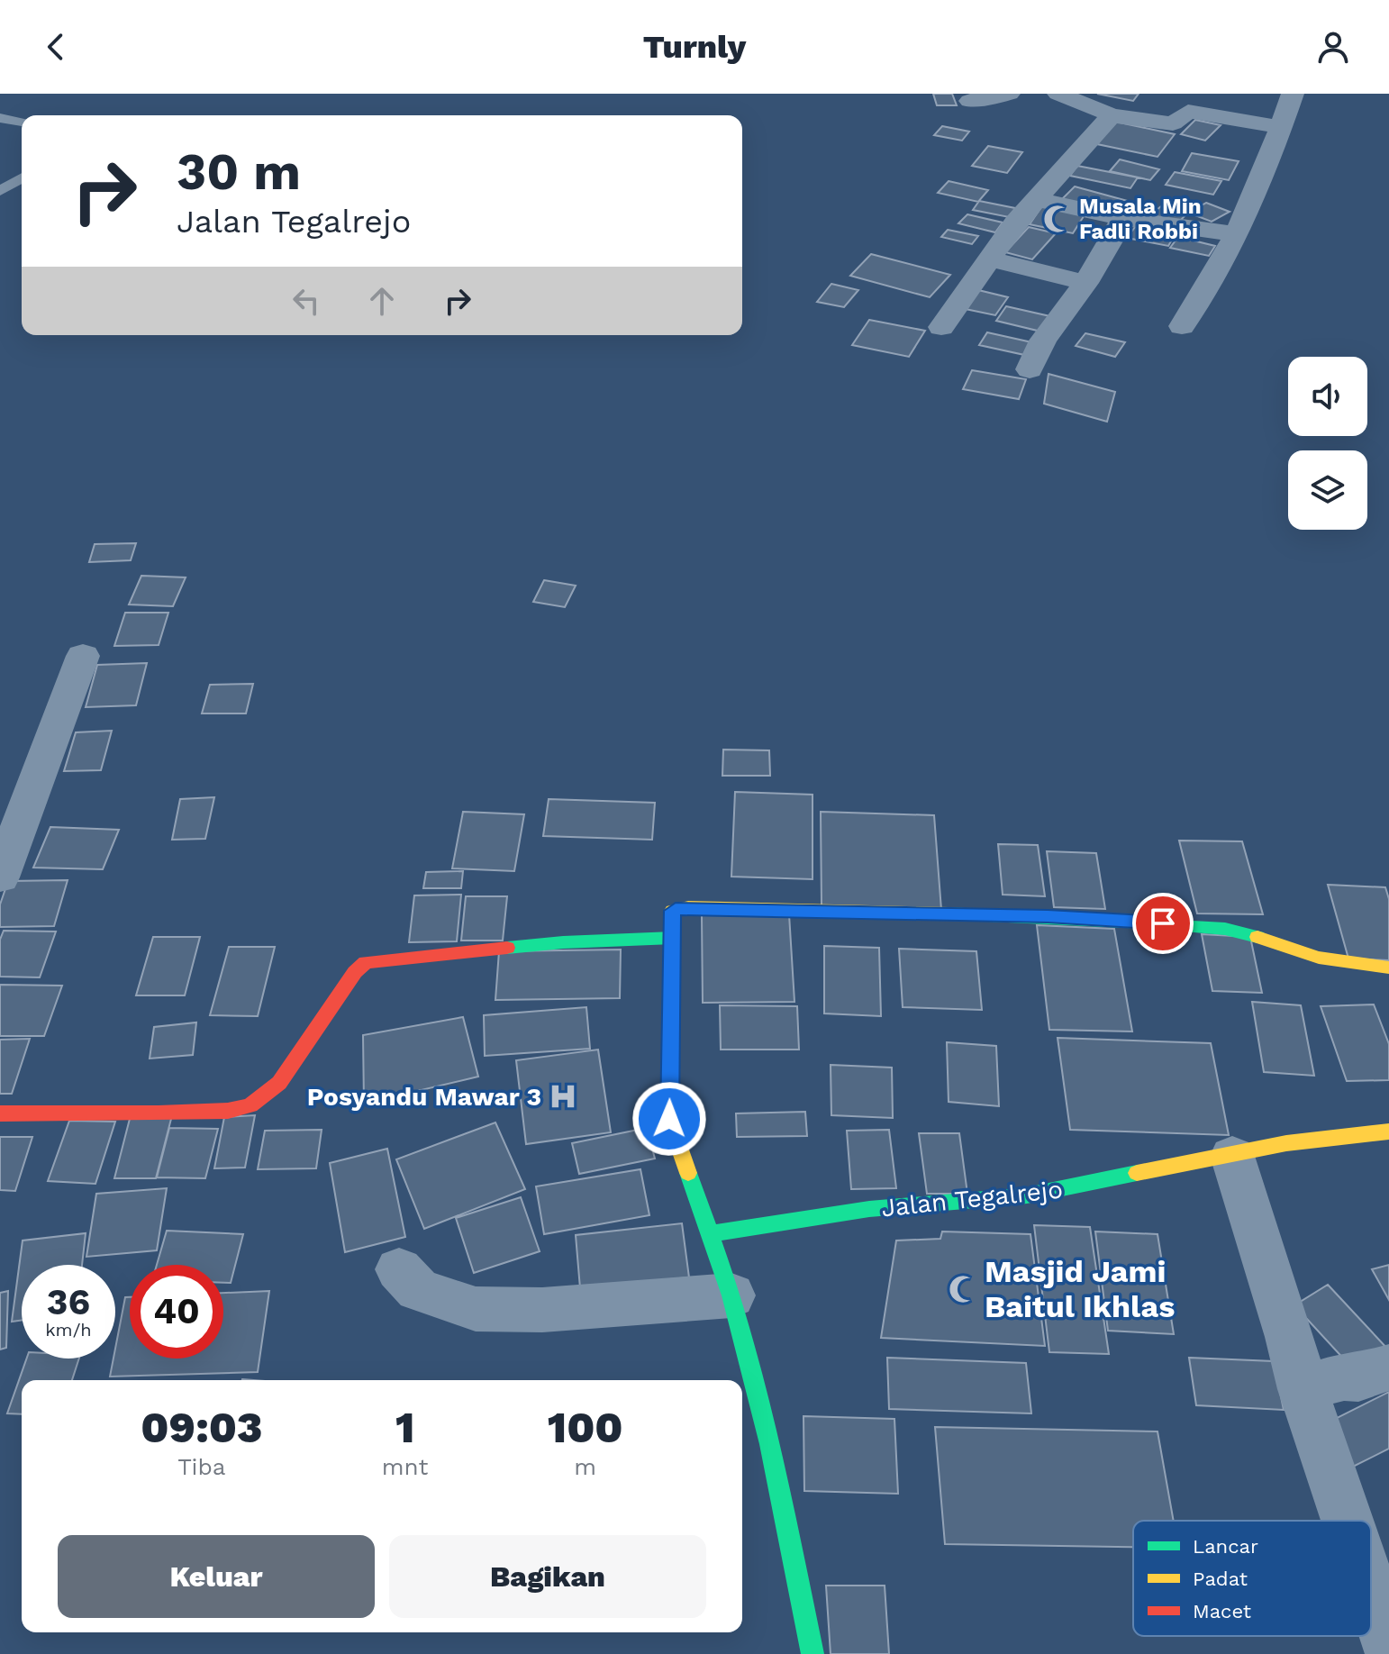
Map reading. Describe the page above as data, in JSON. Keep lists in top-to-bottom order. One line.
{"streets":{"street":["Jalan Tegalrejo"]},"places":{"mosque":["Musala Min Fadli Robbi","Masjid Jami Baitul Ikhlas"],"hospital":["Posyandu Mawar 3"]},"legend":["Lancar","Padat","Macet"],"page":{"header":"Turnly","turn":["30 m","Jalan Tegalrejo"],"speed":"36 km/h","limit":"40","eta":["09:03","Tiba","1","mnt","100","m"],"buttons":["Keluar","Bagikan"]}}
